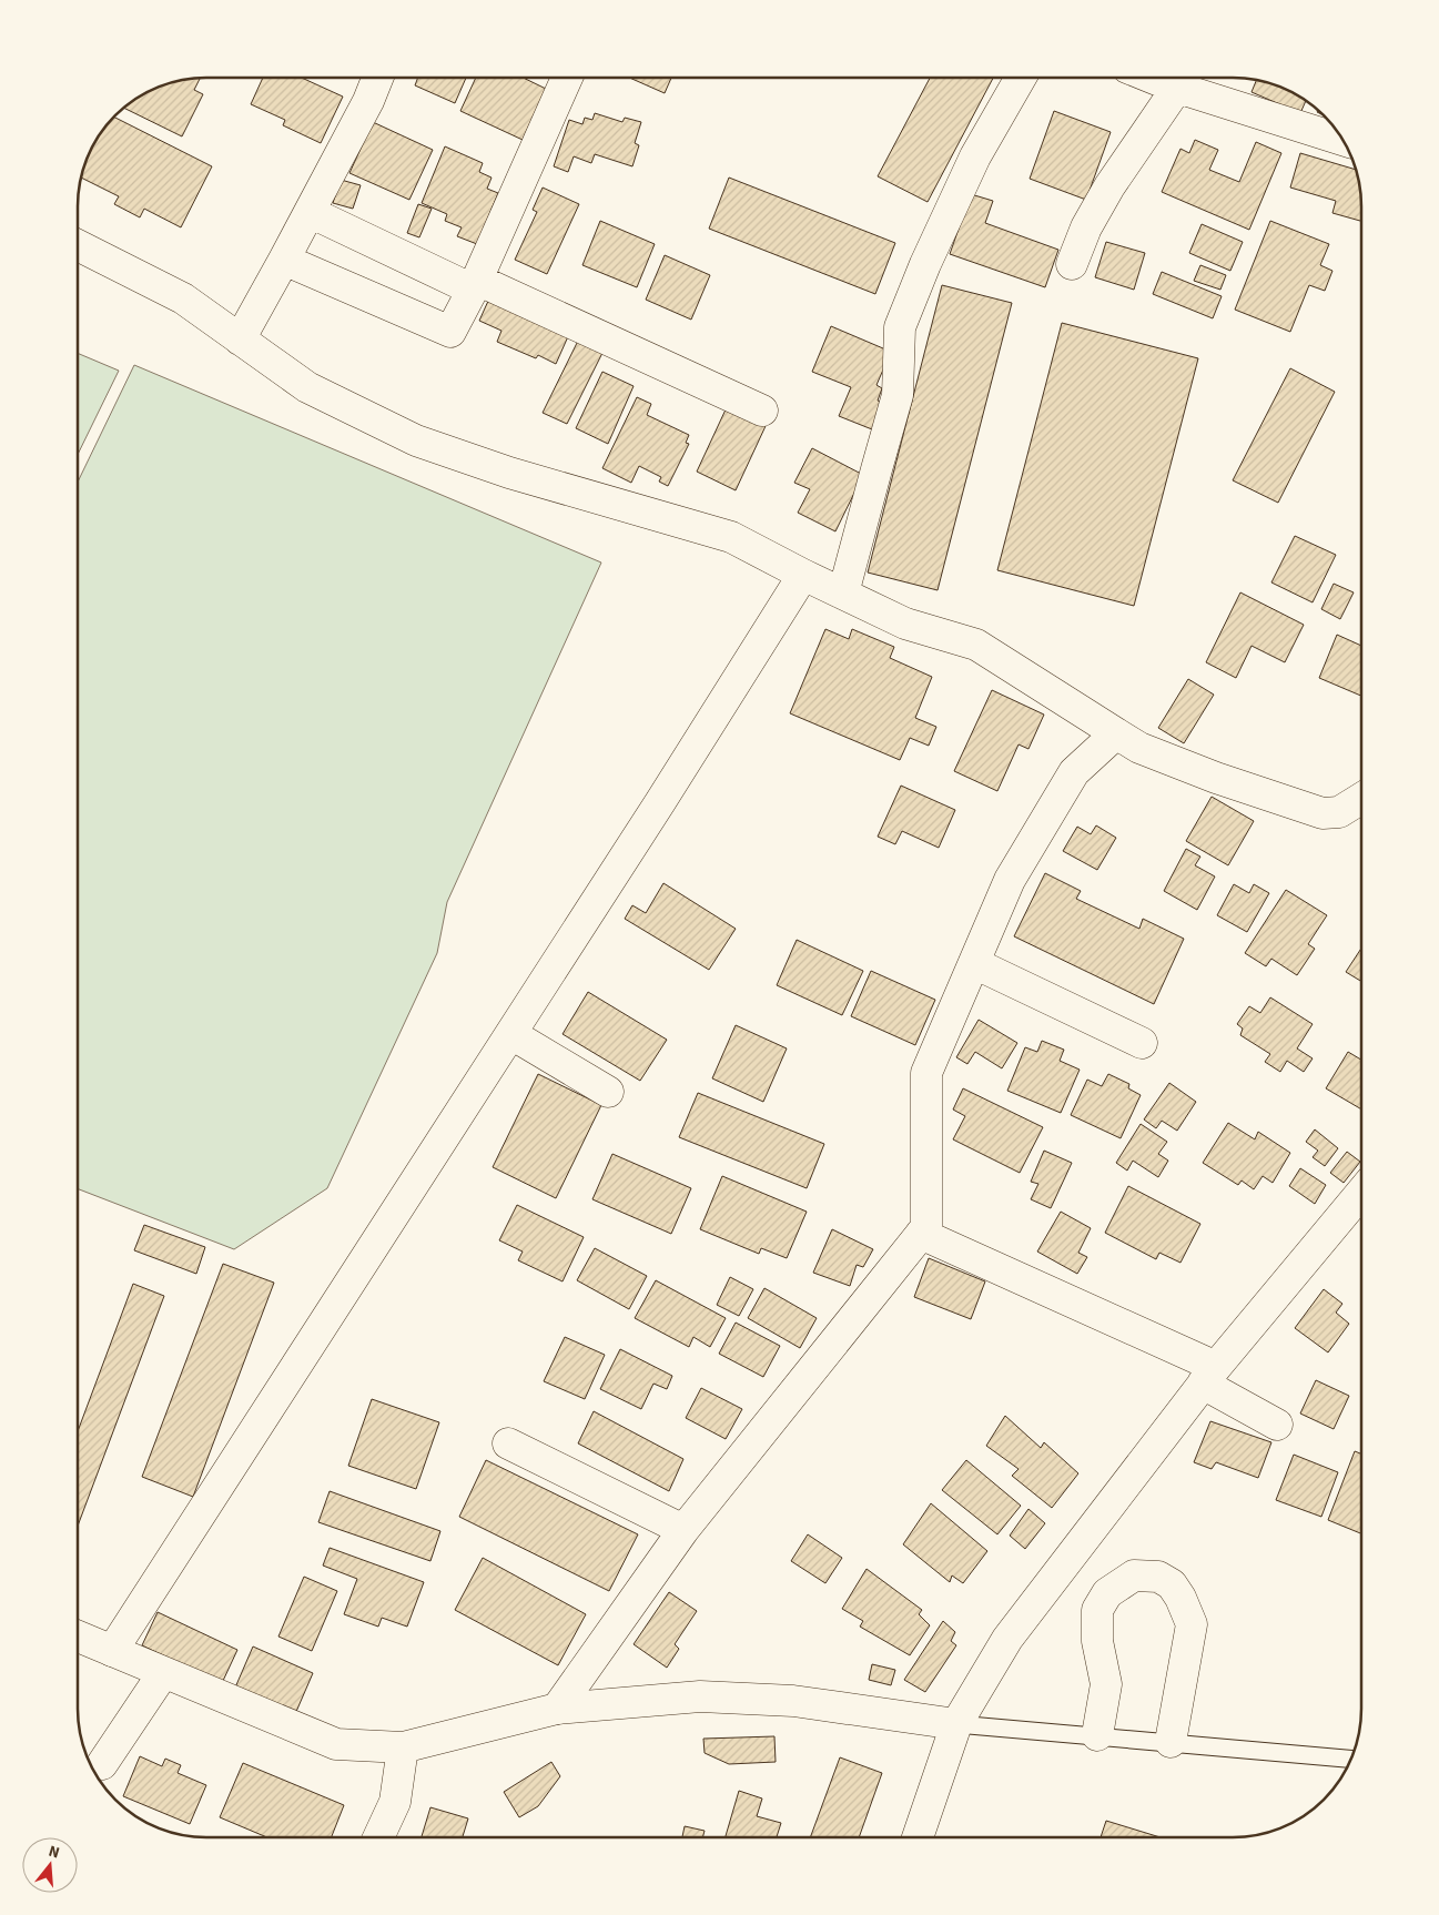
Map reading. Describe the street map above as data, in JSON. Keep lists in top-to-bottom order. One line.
{"north":"top"}
